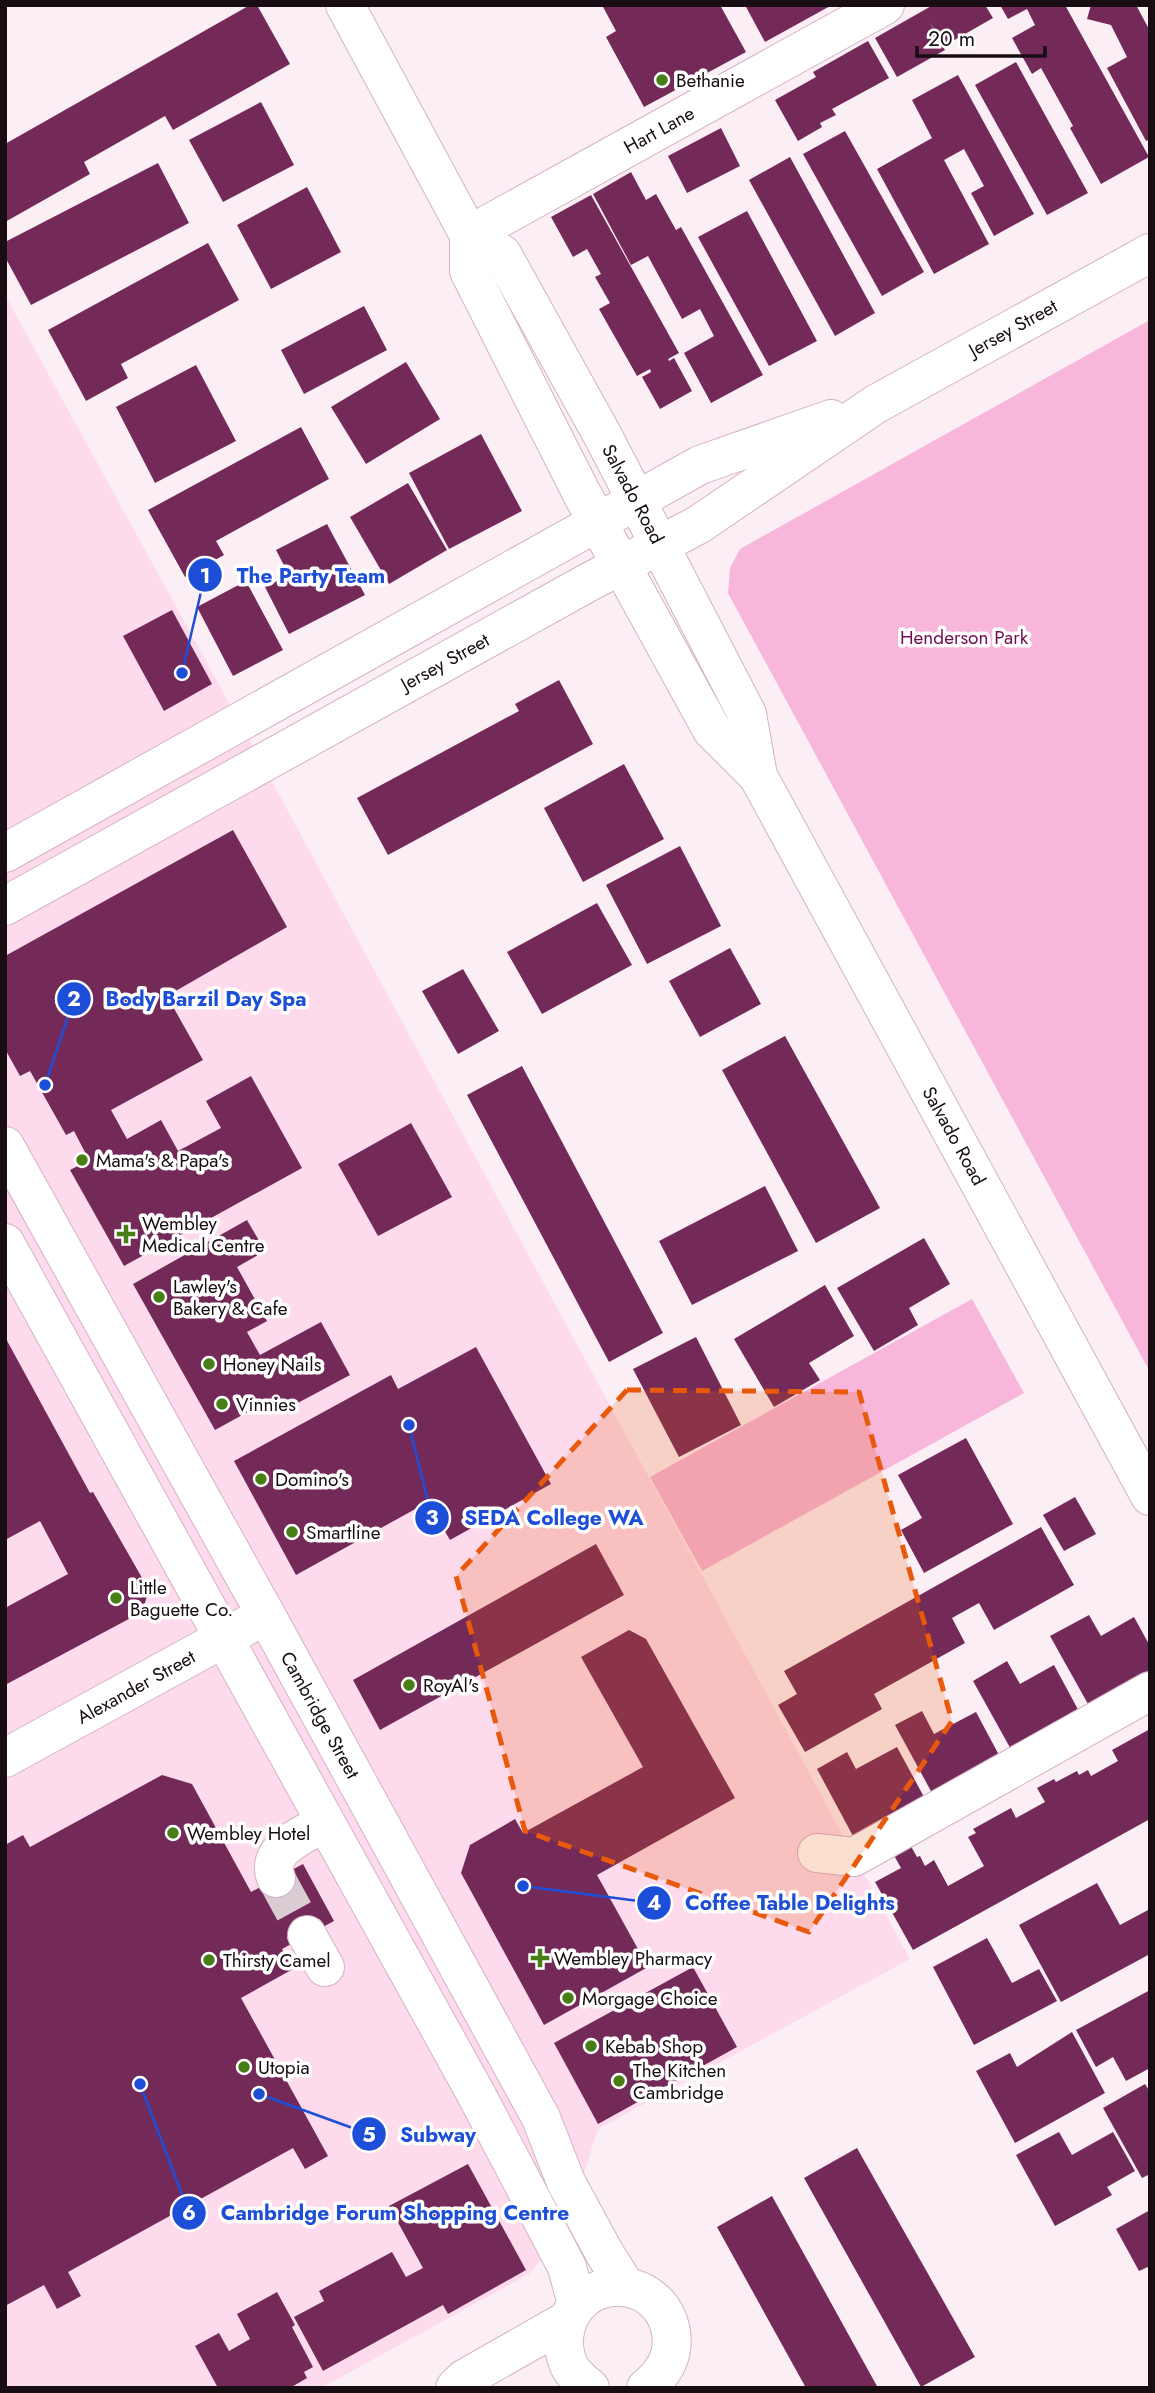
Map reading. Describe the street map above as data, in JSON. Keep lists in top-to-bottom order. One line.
{"streets":{"street":["Hart Lane","Jersey Street","Salvado Road","Alexander Street","Cambridge Street"]},"crossings":[["Hart Lane","Salvado Road"],["Jersey Street","Salvado Road"],["Alexander Street","Cambridge Street"]],"parks":["Henderson Park"],"places":{"other":["Bethanie","The Party Team","Body Barzil Day Spa","Mama's & Papa's","Lawley's Bakery & Cafe","Honey Nails","Vinnies","SEDA College WA","Domino's","Smartline","Little Baguette Co.","RoyAl's","Wembley Hotel","Coffee Table Delights","Thirsty Camel","Morgage Choice","Kebab Shop","Utopia","The Kitchen Cambridge","Cambridge Forum Shopping Centre","Subway"],"health":["Wembley Medical Centre","Wembley Pharmacy"]},"scale_bar":"20 m"}
